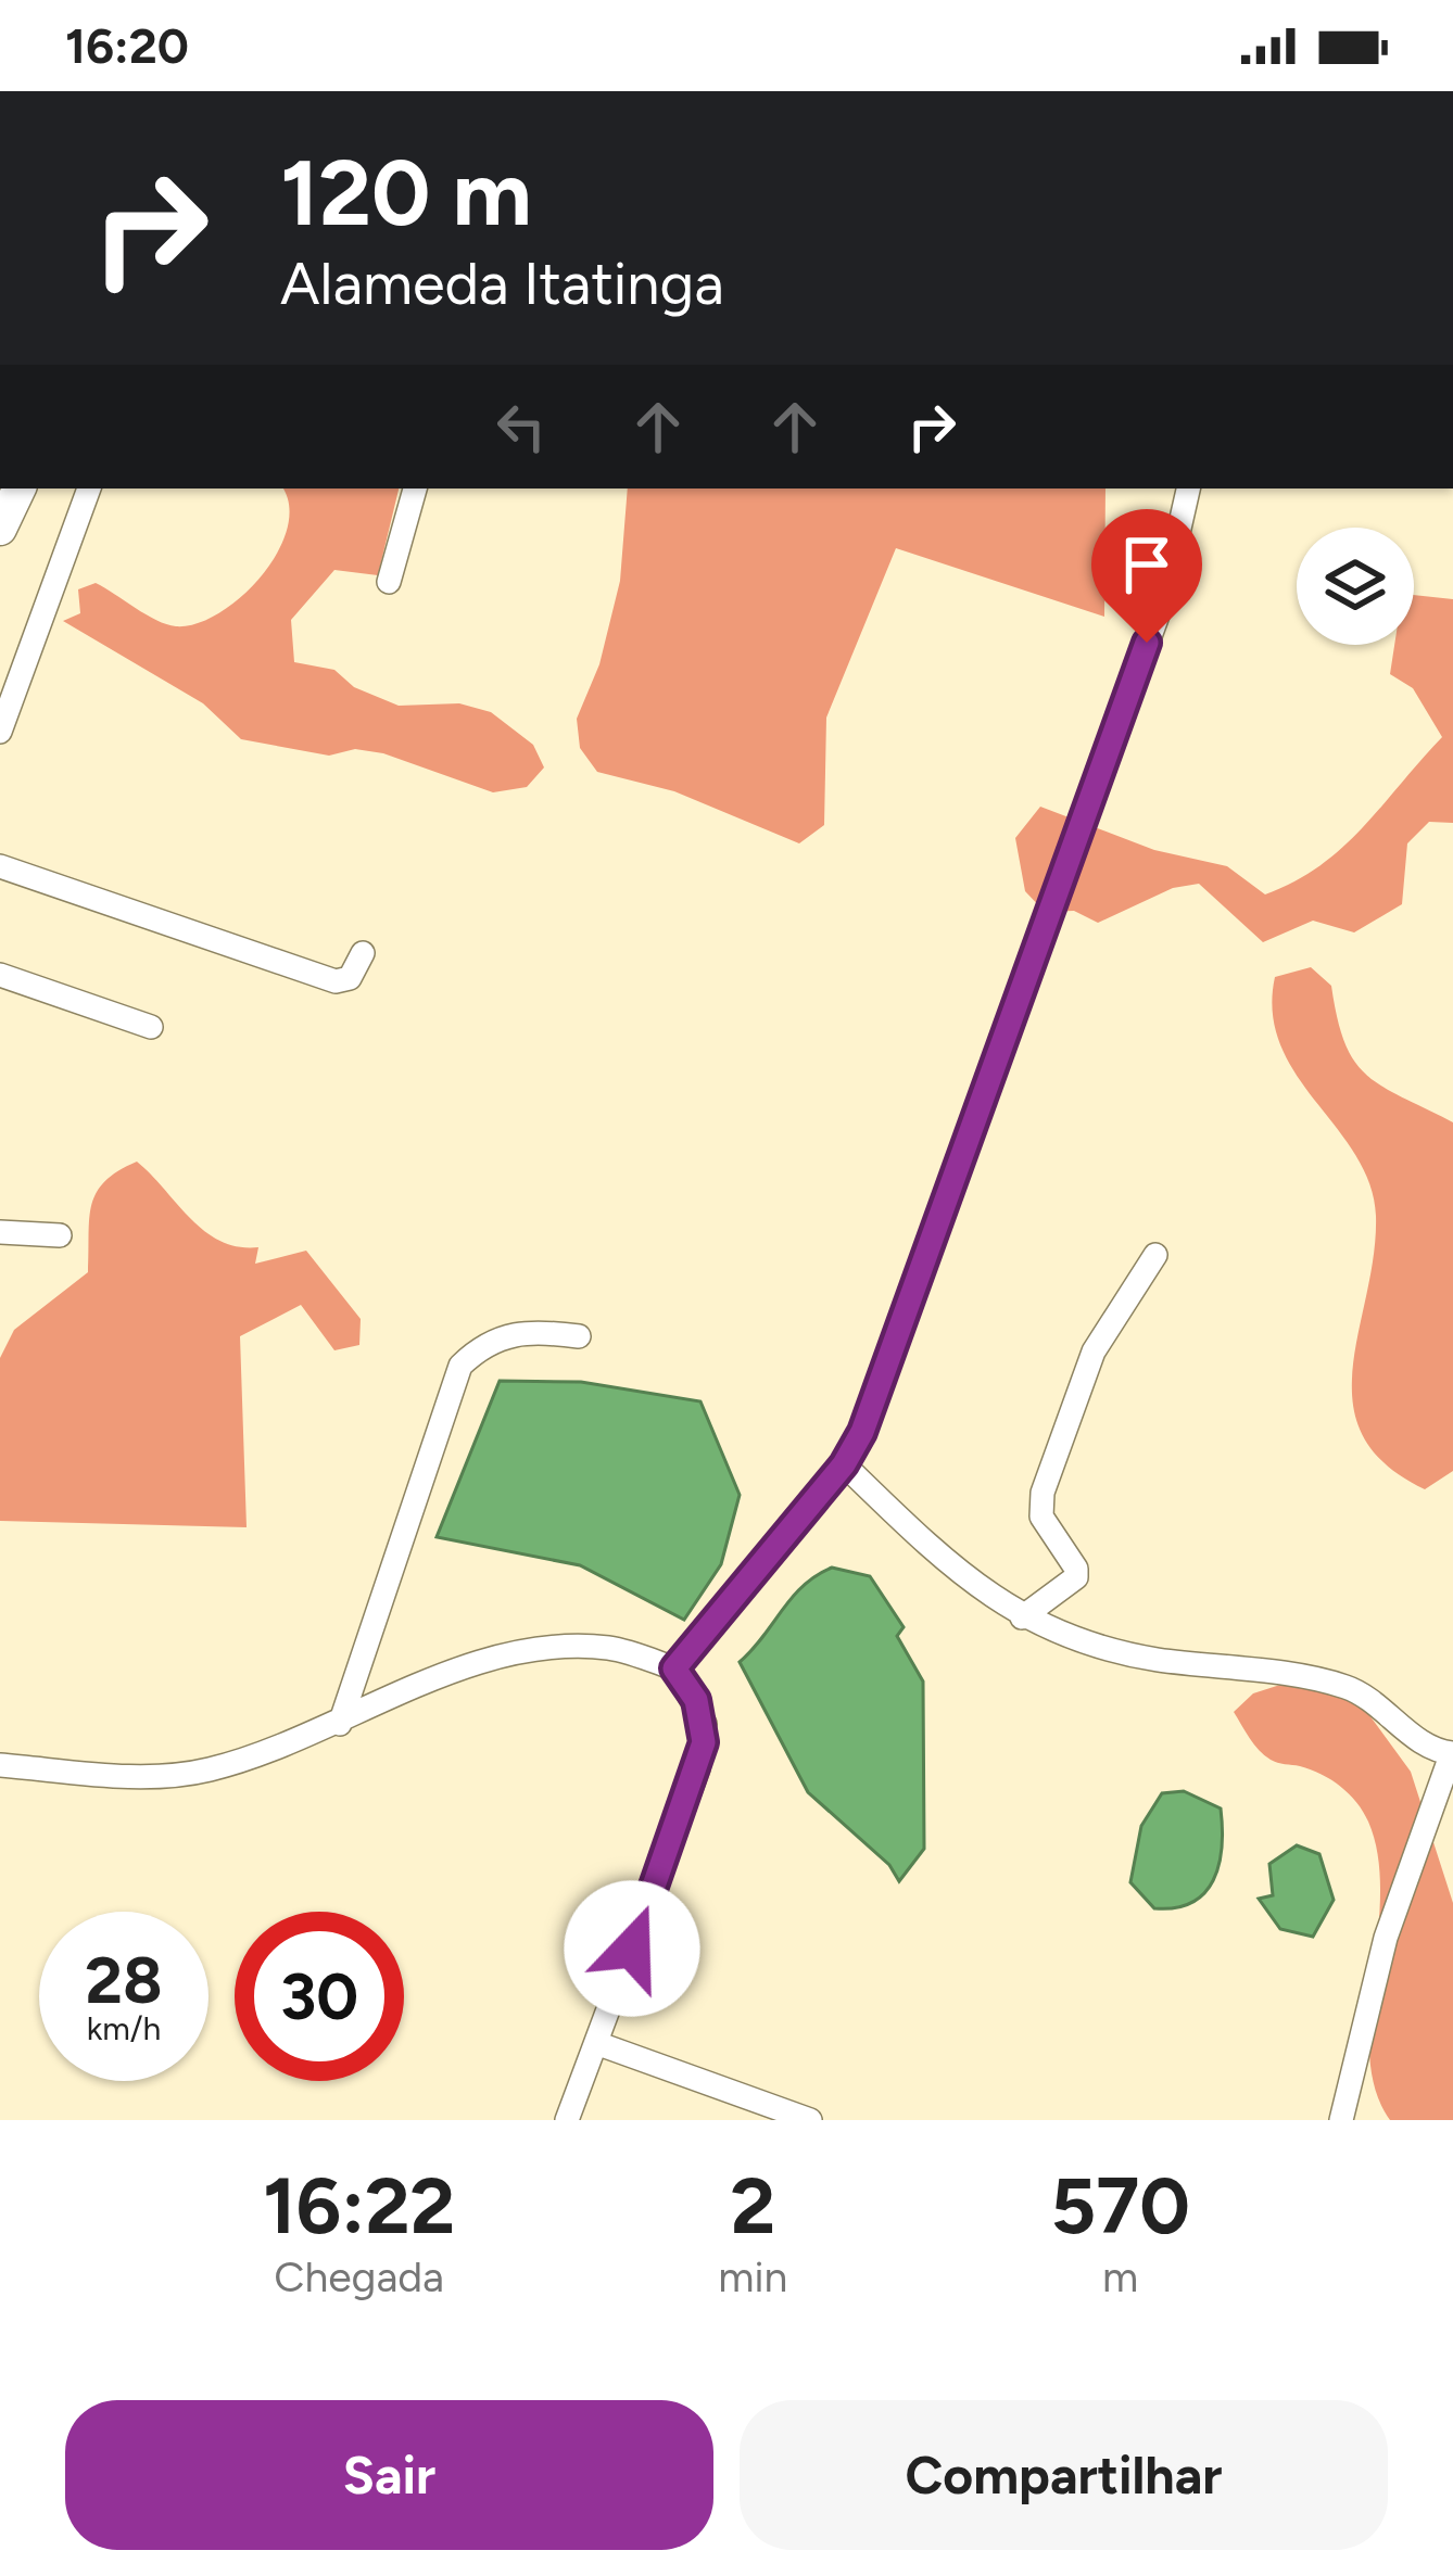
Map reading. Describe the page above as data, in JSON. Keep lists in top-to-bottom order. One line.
{"page":{"status":"16:20","turn":["120 m","Alameda Itatinga"],"speed":"28 km/h","limit":"30","eta":["16:22","Chegada","2","min","570","m"],"buttons":["Sair","Compartilhar"]}}
